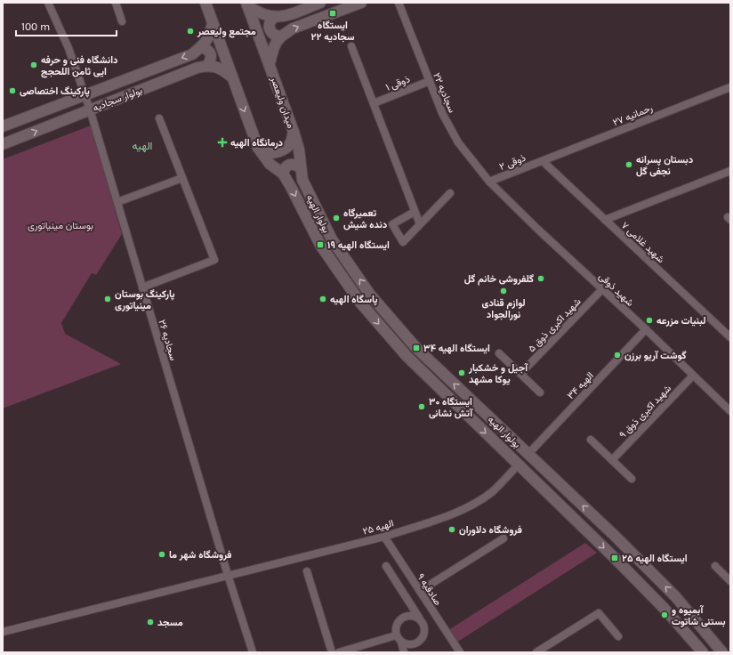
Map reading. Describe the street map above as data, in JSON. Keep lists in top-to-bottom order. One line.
{"streets":{"main road":["بولوار سجادیه","میدان ولیعصر","بولوار الهیه"],"street":["ذوقی ۱","سجادیه ۲۲","رحمانیه ۲۷","ذوقی ۲","شهید غلامی ۷","شهید ذوقی","شهید اکبری ذوق ۵","سجادیه ۲۶","الهیه ۳۴","شهید اکبری ذوق ۹","الهیه ۲۵","صادقیه ۹"]},"crossings":[["ذوقی ۱","سجادیه ۲۲"],["سجادیه ۲۲","ذوقی ۲"],["سجادیه ۲۲","شهید ذوقی"],["بولوار سجادیه","سجادیه ۲۶"],["میدان ولیعصر","بولوار الهیه"],["رحمانیه ۲۷","ذوقی ۲"],["رحمانیه ۲۷","شهید غلامی ۷"],["ذوقی ۲","شهید غلامی ۷"],["ذوقی ۲","شهید ذوقی"],["بولوار الهیه","الهیه ۳۴"],["بولوار الهیه","الهیه ۲۵"],["شهید ذوقی","شهید اکبری ذوق ۵"],["شهید ذوقی","الهیه ۳۴"],["شهید ذوقی","شهید اکبری ذوق ۹"],["سجادیه ۲۶","الهیه ۲۵"],["الهیه ۲۵","صادقیه ۹"]],"districts":["الهیه"],"parks":["بوستان مینیاتوری"],"places":{"transit":["ایستگاه سجادیه ۲۲","ایستگاه الهیه ۱۹","ایستگاه الهیه ۳۴","ایستگاه الهیه ۲۵"],"other":["مجتمع ولیعصر","دانشگاه فنی و حرفه ایی ثامن اللحجج","پارکینگ اختصاصی","دبستان پسرانه نجفی گل","تعمیرگاه دنده شیش","گلفروشی خانم گل","لوازم قنادی نورالجواد","پارکینگ بوستان مینیاتوری","پاسگاه الهیه","لبنیات مزرعه","گوشت آریو برزن","آجیل و خشکبار یوکا مشهد","ایستگاه ۳۰ آتش نشانی","فروشگاه دلاوران","فروشگاه شهر ما","آبمیوه و بستنی شاتوت","مسجد"],"health":["درمانگاه الهیه"]},"scale_bar":"100 m"}
